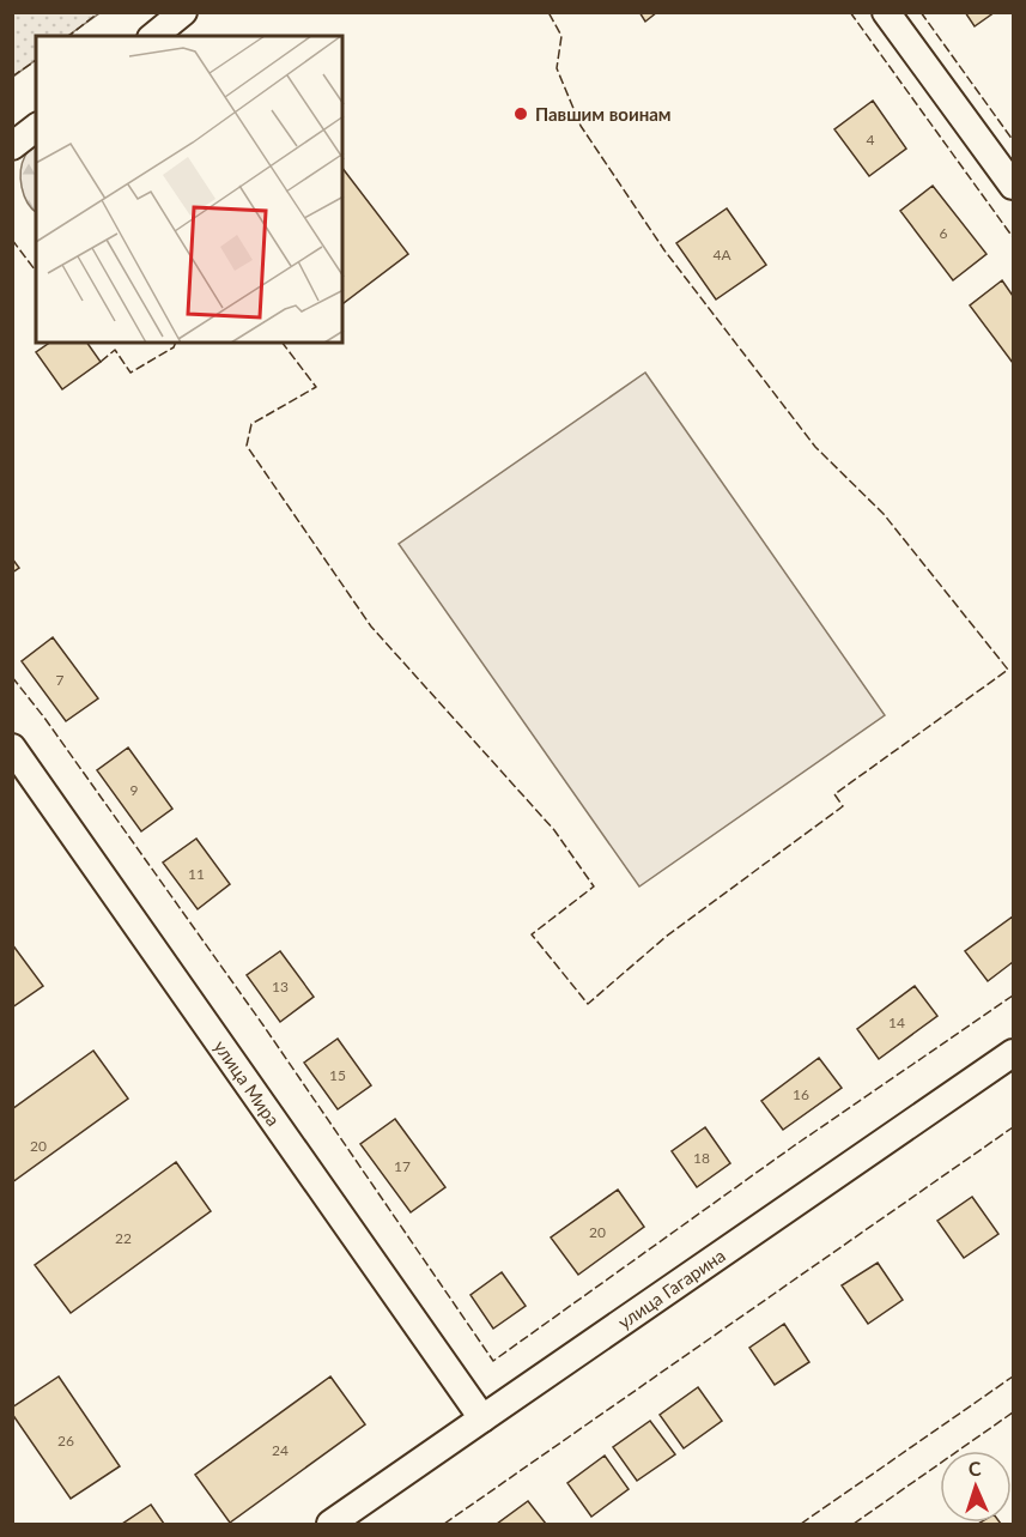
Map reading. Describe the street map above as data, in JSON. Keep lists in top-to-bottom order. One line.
{"streets":{"street":["улица Мира","улица Гагарина"]},"crossings":[["улица Мира","улица Гагарина"]],"places":["Павшим воинам"],"house_numbers":["4","6","4А","7","9","11","13","14","15","16","20","18","17","20","22","26","24"],"north":"top"}
